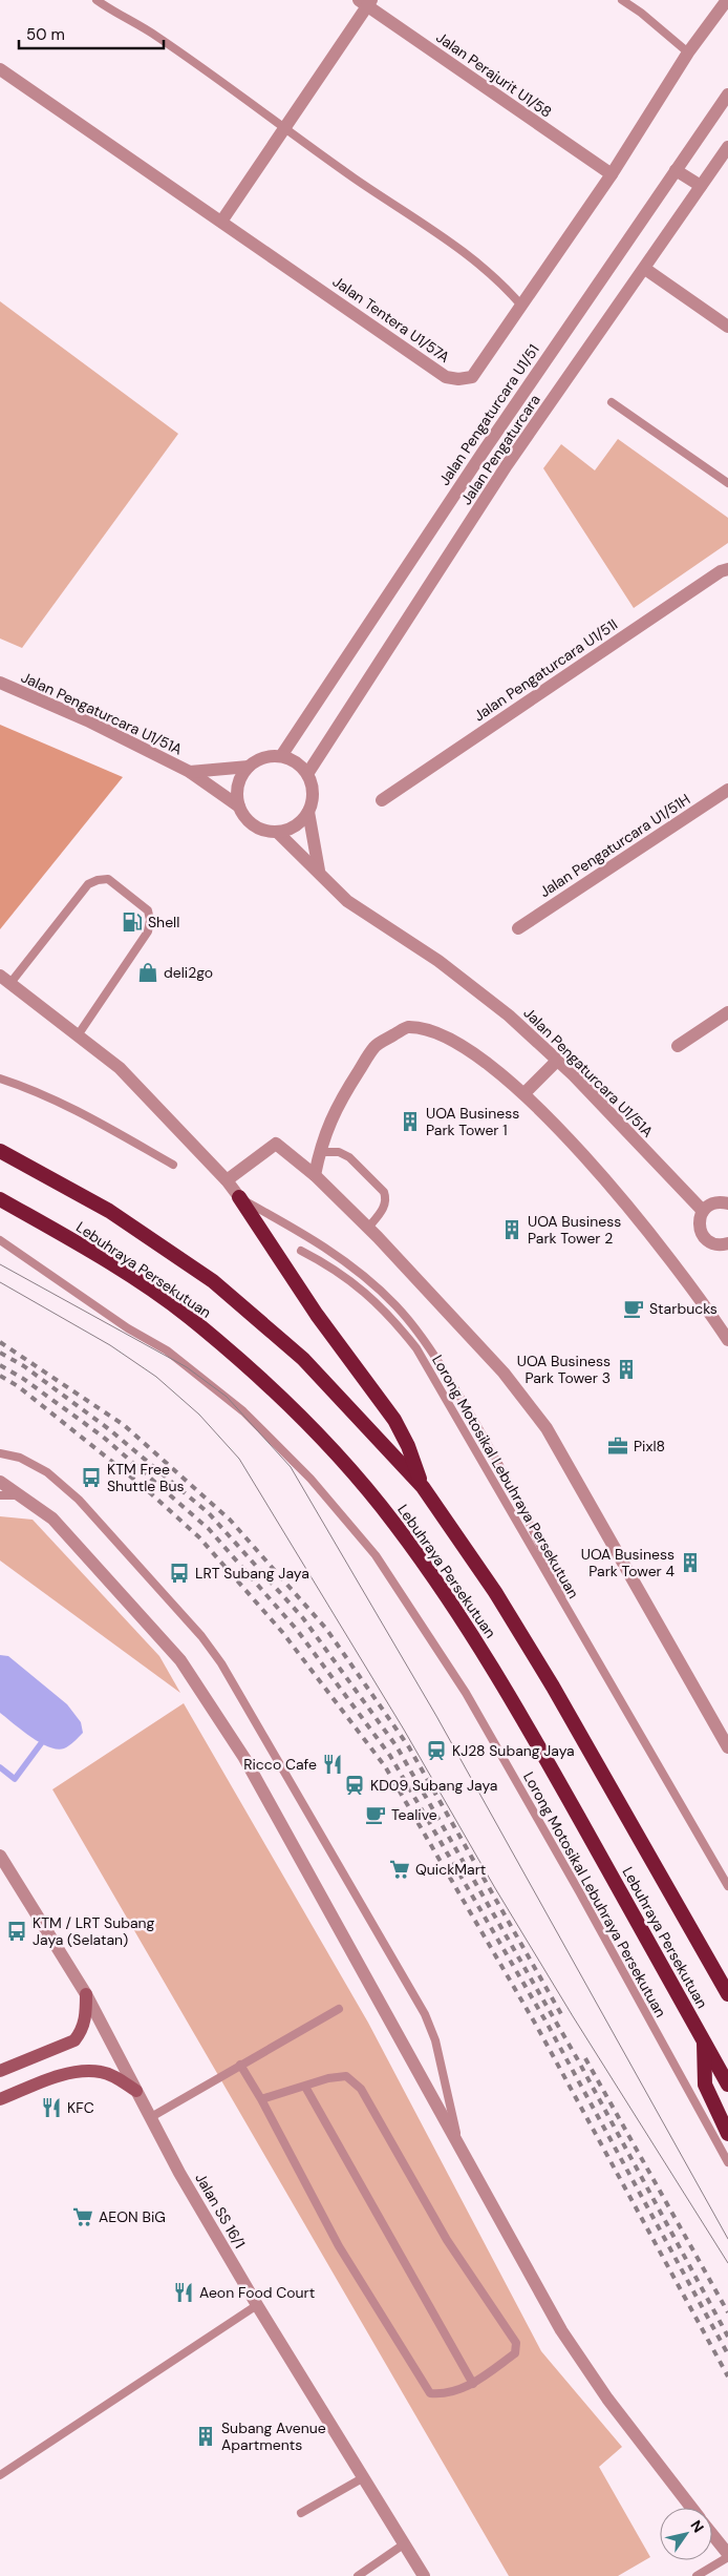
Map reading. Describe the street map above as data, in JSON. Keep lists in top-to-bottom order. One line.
{"streets":{"highway":["Lebuhraya Persekutuan"],"street":["Jalan Perajurit U1/58","Jalan Tentera U1/57A","Jalan Pengaturcara U1/51","Jalan Pengaturcara","Jalan Pengaturcara U1/51I","Jalan Pengaturcara U1/51A","Jalan Pengaturcara U1/51H","Jalan SS 16/1"],"lane":["Lorong Motosikal Lebuhraya Persekutuan"]},"crossings":[["Jalan Perajurit U1/58","Jalan Tentera U1/57A"],["Jalan Pengaturcara U1/51","Jalan Pengaturcara"],["Jalan Pengaturcara U1/51","Jalan Pengaturcara U1/51A"],["Jalan Pengaturcara","Jalan Pengaturcara U1/51A"]],"places":{"fuel station":["Shell"],"shop":["deli2go"],"building":["UOA Business Park Tower 1","UOA Business Park Tower 2","UOA Business Park Tower 3","UOA Business Park Tower 4","Subang Avenue Apartments"],"cafe":["Starbucks","Tealive"],"office":["Pixl8"],"bus stop":["KTM Free Shuttle Bus","LRT Subang Jaya","KTM / LRT Subang Jaya (Selatan)"],"station":["KJ28 Subang Jaya","KD09 Subang Jaya"],"restaurant":["Ricco Cafe","KFC","Aeon Food Court"],"supermarket":["QuickMart","AEON BiG"]},"scale_bar":"50 m","north":"top right"}
